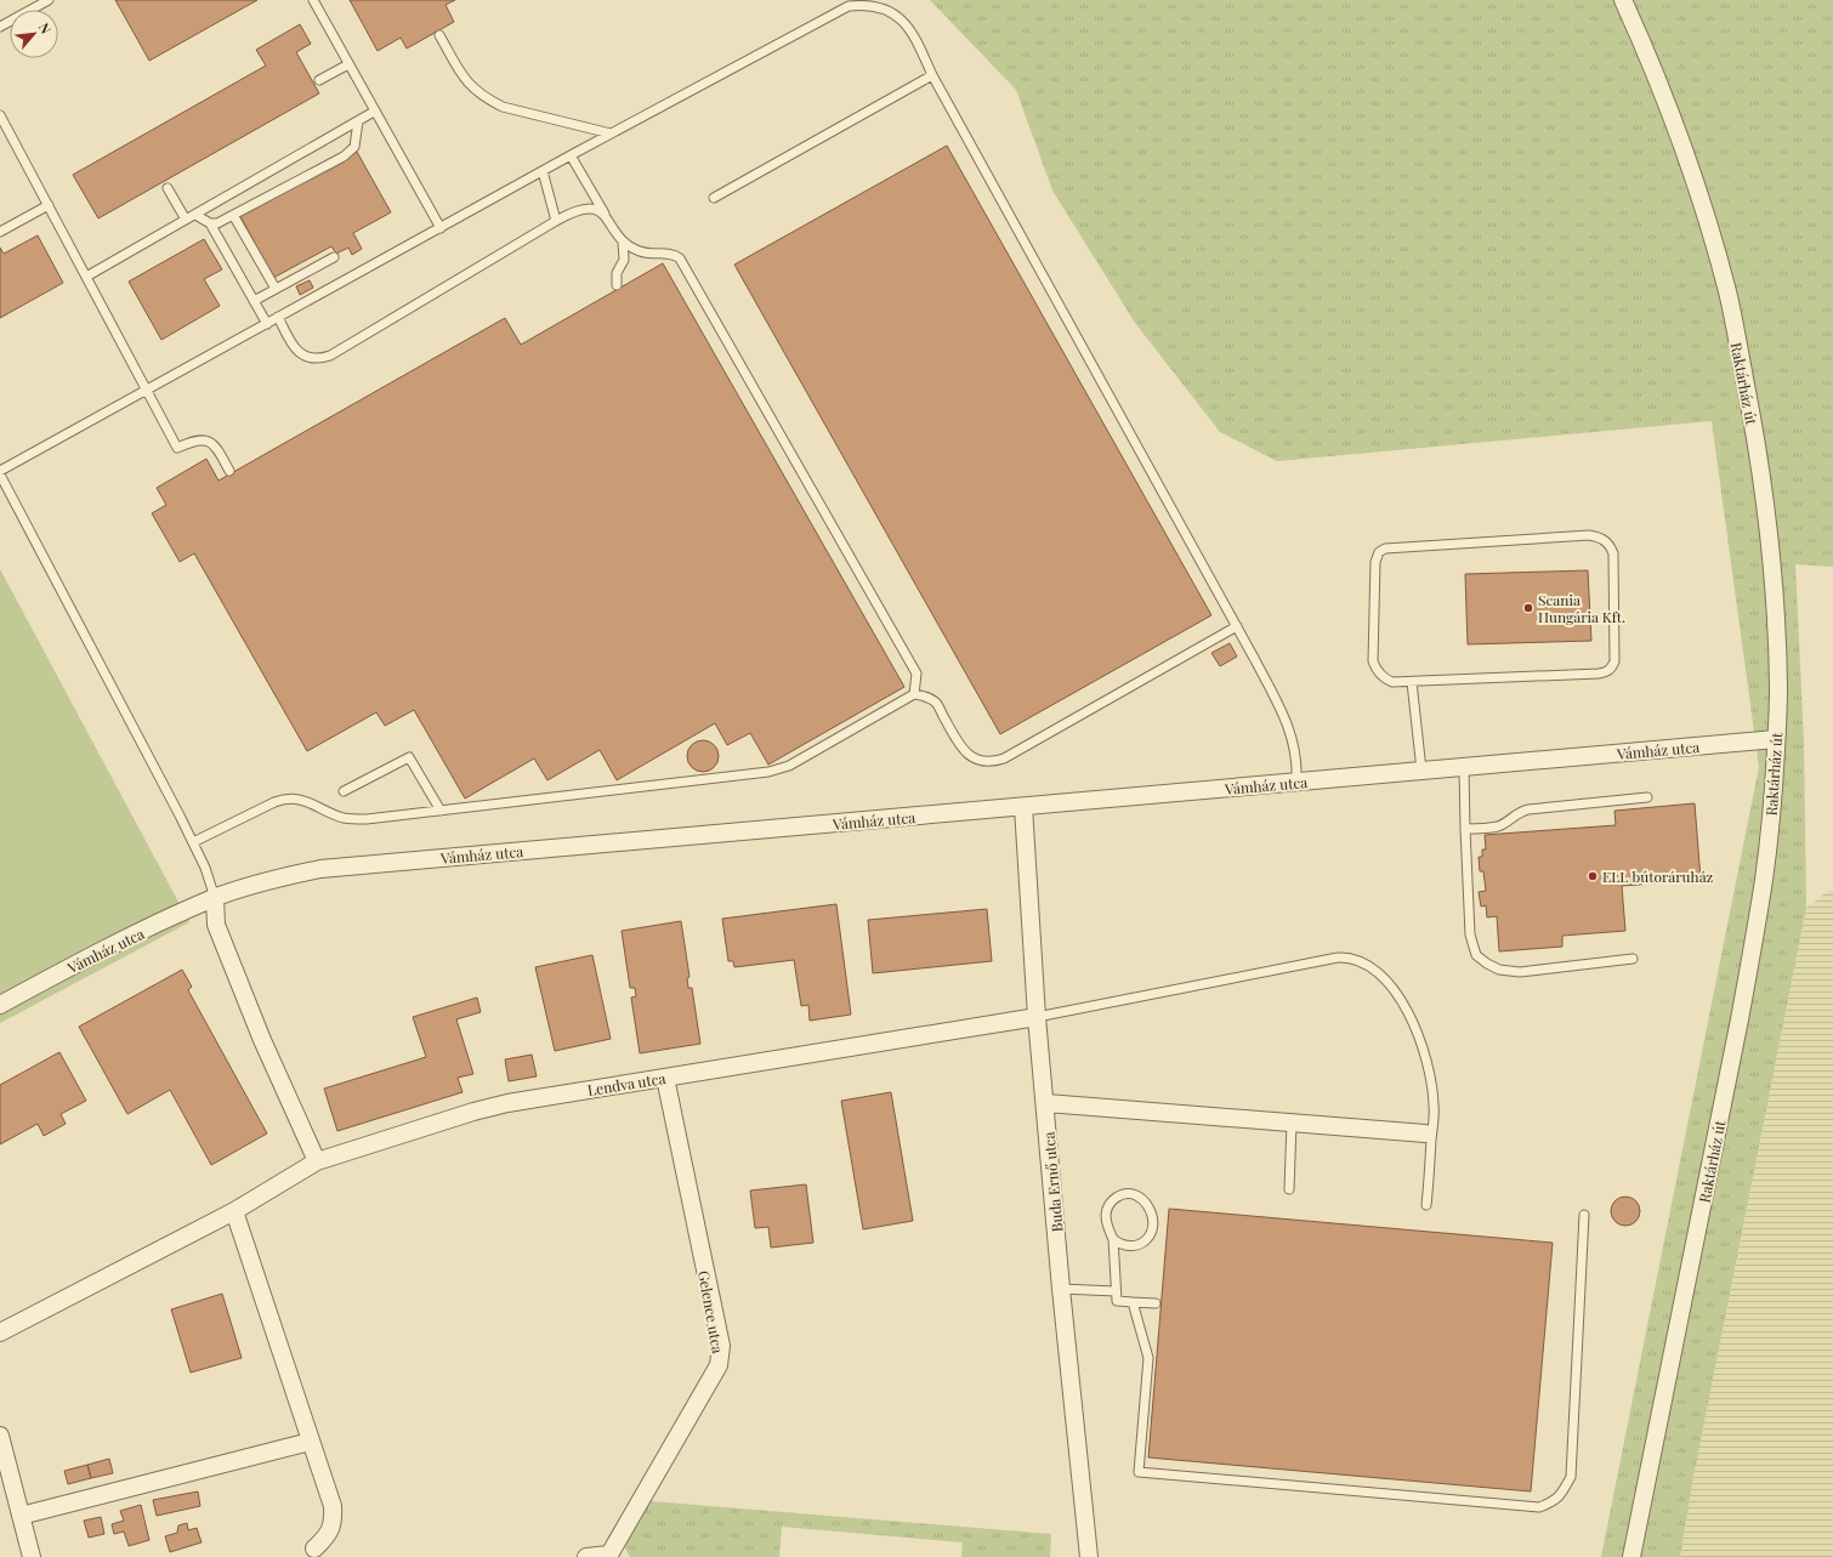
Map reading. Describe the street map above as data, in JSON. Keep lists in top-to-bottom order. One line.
{"streets":{"street":["Raktárház út","Vámház utca","Lendva utca","Buda Ernő utca","Gelence utca"]},"crossings":[["Raktárház út","Vámház utca"],["Vámház utca","Buda Ernő utca"],["Lendva utca","Buda Ernő utca"],["Lendva utca","Gelence utca"]],"places":["Scania Hungária Kft.","ELL bútoráruház"],"north":"top right"}
